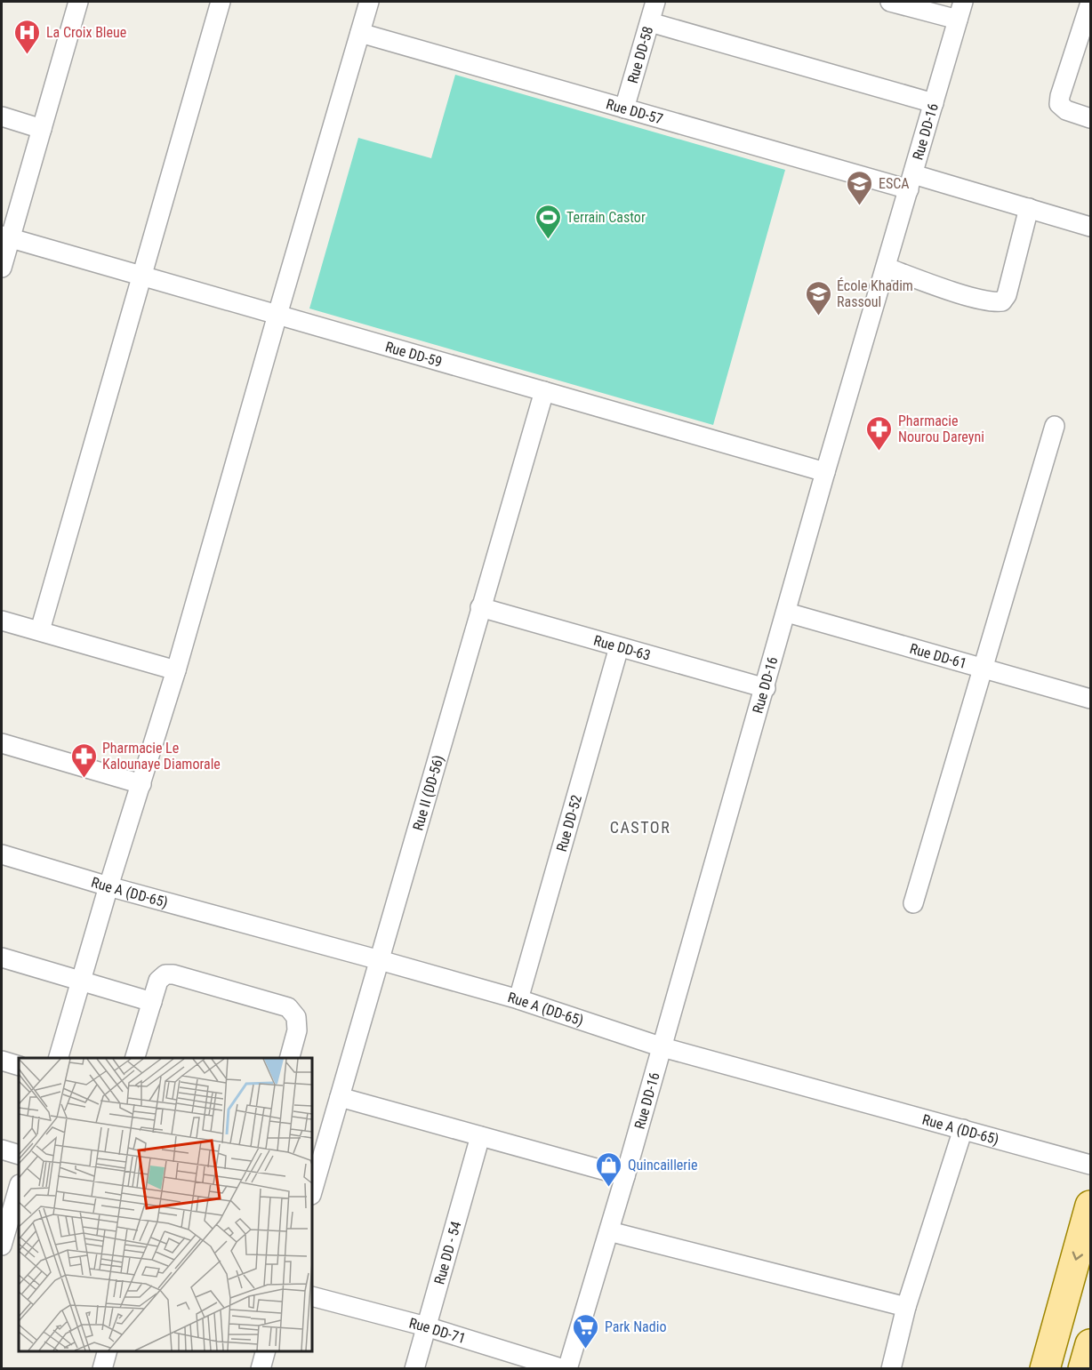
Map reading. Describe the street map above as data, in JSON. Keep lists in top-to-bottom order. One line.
{"streets":{"street":["Rue DD-58","Rue DD-57","Rue DD-16","Rue DD-59","Rue DD-63","Rue DD-61","Rue II (DD-56)","Rue DD-52","Rue A (DD-65)","Rue DD - 54","Rue DD-71"]},"crossings":[["Rue DD-58","Rue DD-57"],["Rue DD-57","Rue DD-16"],["Rue DD-16","Rue DD-59"],["Rue DD-16","Rue DD-63"],["Rue DD-16","Rue DD-61"],["Rue DD-16","Rue A (DD-65)"],["Rue DD-16","Rue DD-71"],["Rue DD-59","Rue II (DD-56)"],["Rue DD-63","Rue II (DD-56)"],["Rue DD-63","Rue DD-52"],["Rue II (DD-56)","Rue A (DD-65)"],["Rue DD-52","Rue A (DD-65)"],["Rue DD - 54","Rue DD-71"]],"districts":["CASTOR"],"places":{"hospital":["La Croix Bleue"],"school or university":["ESCA","École Khadim Rassoul"],"sports":["Terrain Castor"],"pharmacy":["Pharmacie Nourou Dareyni","Pharmacie Le Kalounaye Diamorale"],"shop":["Quincaillerie"],"supermarket":["Park Nadio"]}}
